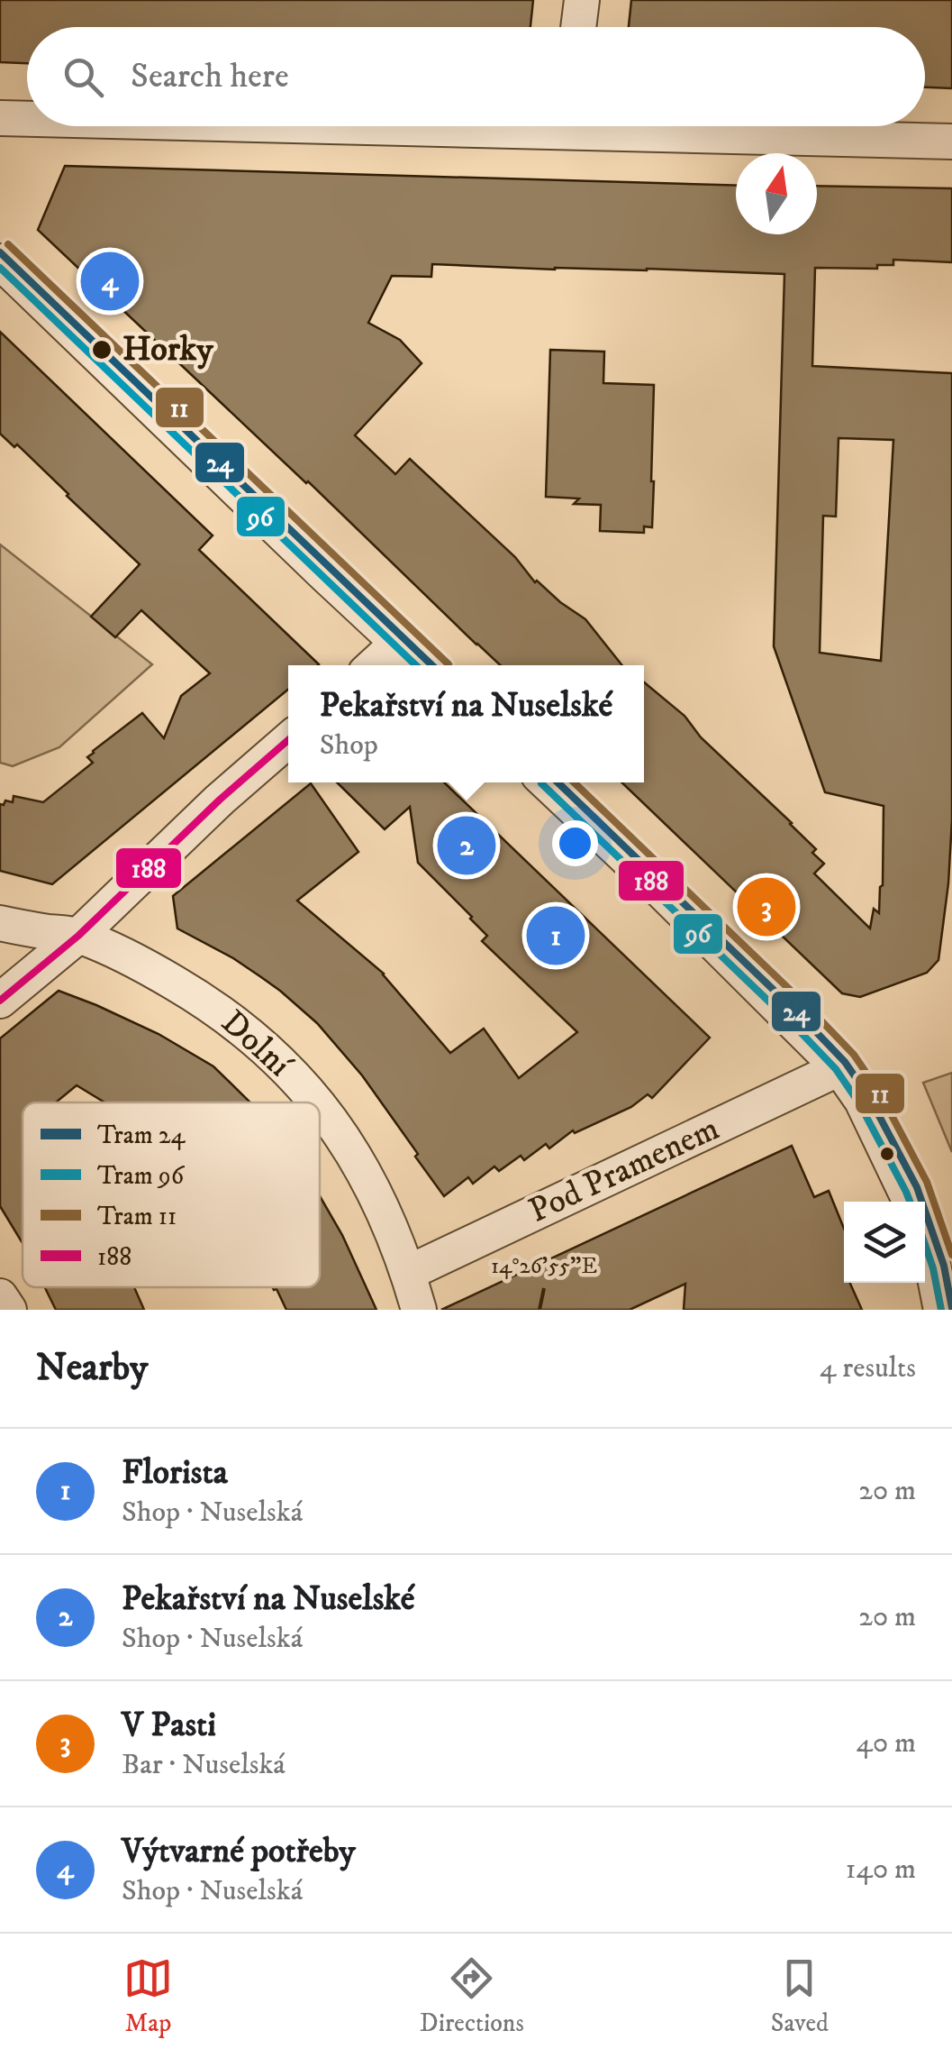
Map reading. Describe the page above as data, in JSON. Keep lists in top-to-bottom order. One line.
{"streets":{"street":["Dolní","Pod Pramenem"]},"crossings":[["Dolní","Pod Pramenem"]],"places":["Horky"],"lines":["tram line 11","tram line 24","tram line 96","transit line 188"],"legend":["Tram 24","Tram 96","Tram 11","188"],"north":"top","page":{"search":"Search here","pins":["4","2","3","1"],"popup":["Pekařství na Nuselské","Shop"],"heading":["Nearby","4 results"],"list":[{"mark":"1","name":"Florista","note":"Shop · Nuselská","value":"20 m"},{"mark":"2","name":"Pekařství na Nuselské","note":"Shop · Nuselská","value":"20 m"},{"mark":"3","name":"V Pasti","note":"Bar · Nuselská","value":"40 m"},{"mark":"4","name":"Výtvarné potřeby","note":"Shop · Nuselská","value":"140 m"}],"nav":["Map","Directions","Saved"]},"coordinates":["14°26'55\"E"]}
